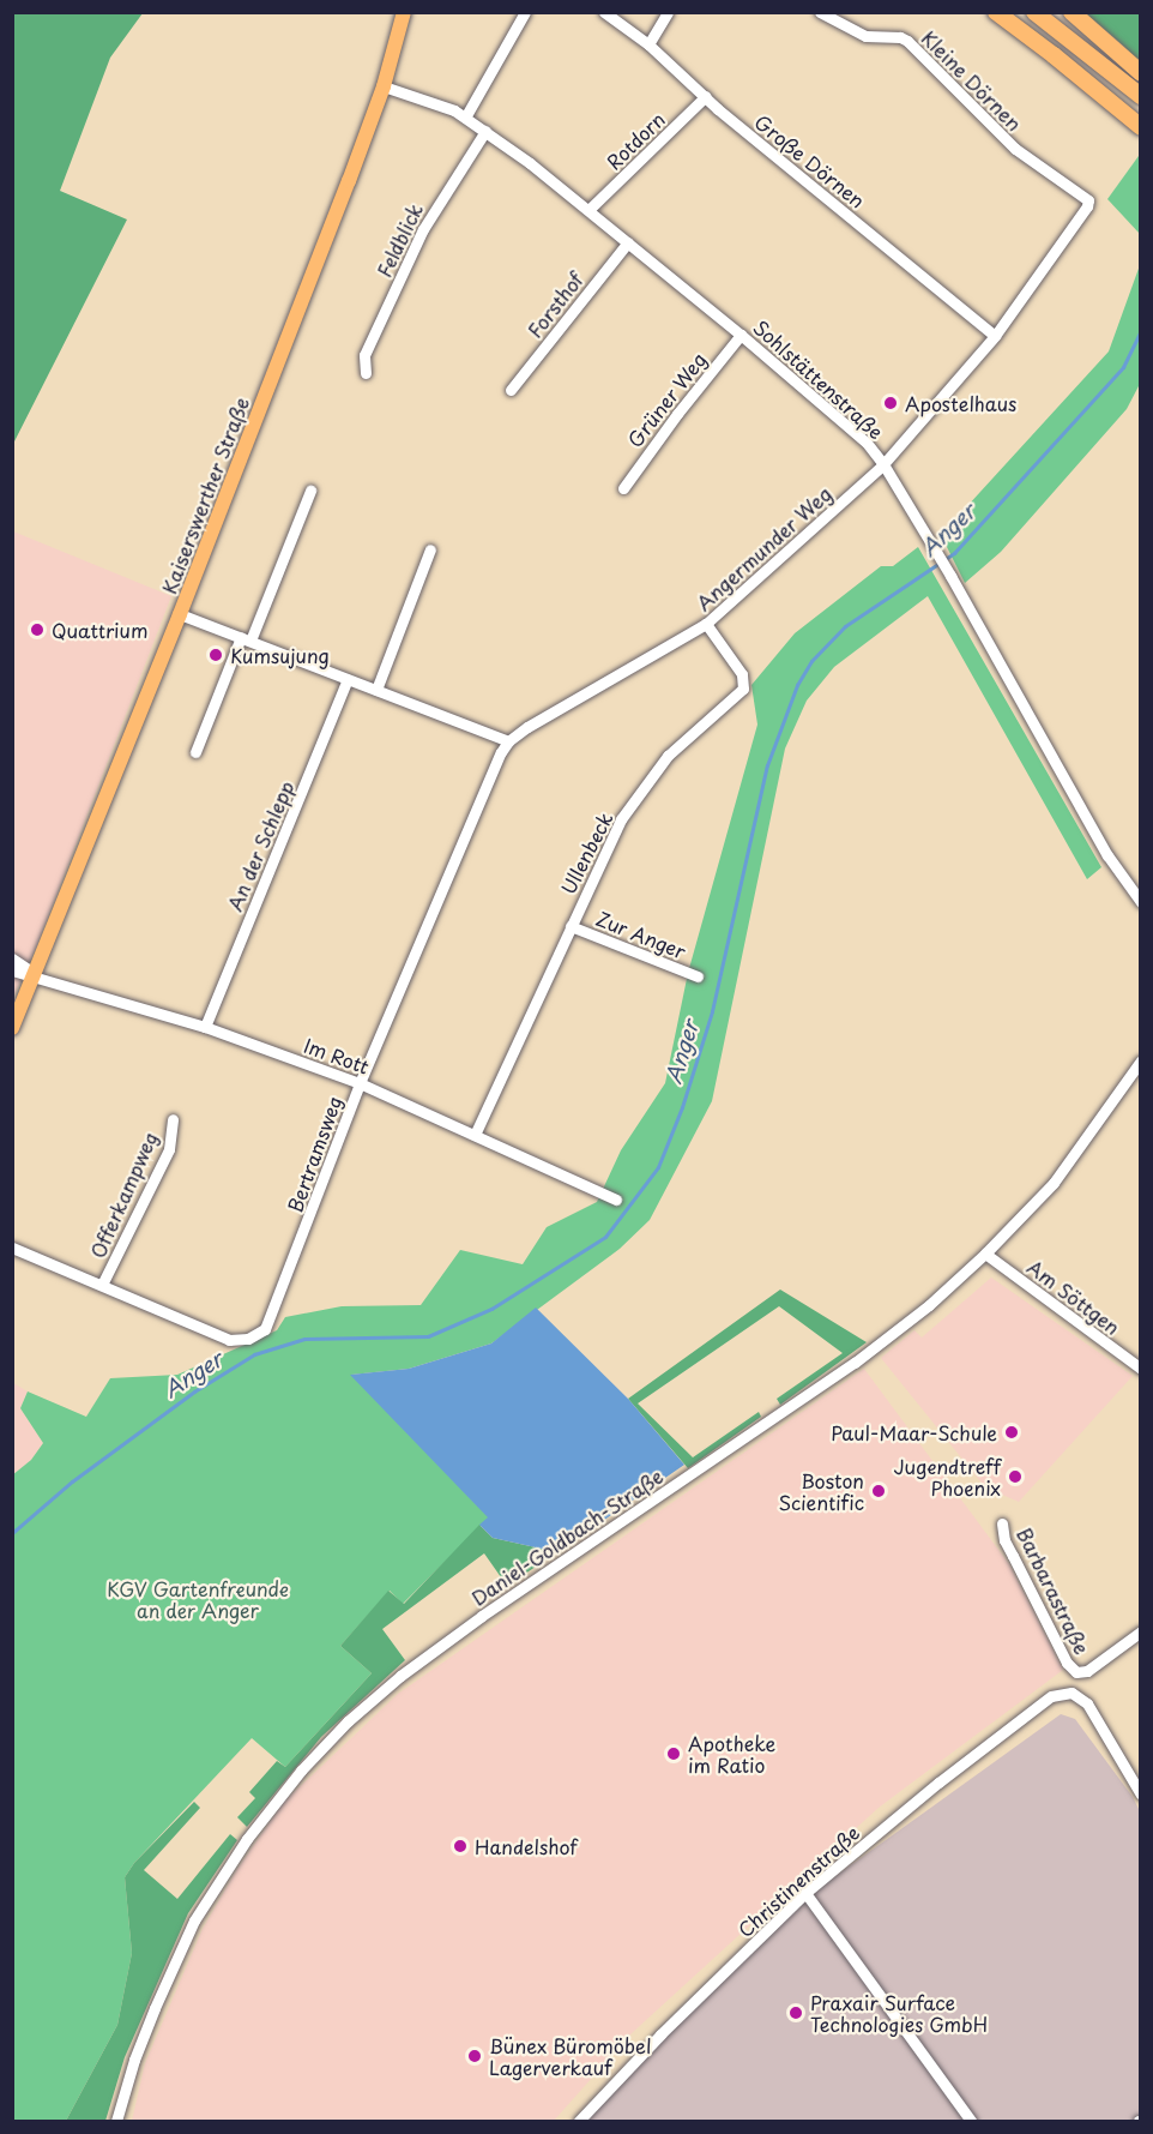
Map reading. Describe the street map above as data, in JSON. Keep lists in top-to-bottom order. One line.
{"streets":{"main road":["Kaiserswerther Straße"],"street":["Kleine Dörnen","Rotdorn","Große Dörnen","Feldblick","Forsthof","Sohlstättenstraße","Grüner Weg","Angermunder Weg","An der Schlepp","Ullenbeck","Zur Anger","Im Rott","Bertramsweg","Offerkampweg","Am Söttgen","Daniel-Goldbach-Straße","Barbarastraße","Christinenstraße"]},"crossings":[["Kleine Dörnen","Angermunder Weg"],["Rotdorn","Große Dörnen"],["Rotdorn","Sohlstättenstraße"],["Große Dörnen","Angermunder Weg"],["Feldblick","Sohlstättenstraße"],["Forsthof","Sohlstättenstraße"],["Sohlstättenstraße","Grüner Weg"],["Sohlstättenstraße","Kaiserswerther Straße"],["Sohlstättenstraße","Angermunder Weg"],["Kaiserswerther Straße","Im Rott"],["Angermunder Weg","Ullenbeck"],["Angermunder Weg","Bertramsweg"],["An der Schlepp","Im Rott"],["Ullenbeck","Zur Anger"],["Ullenbeck","Im Rott"],["Im Rott","Bertramsweg"],["Bertramsweg","Offerkampweg"],["Am Söttgen","Daniel-Goldbach-Straße"]],"water":["Anger"],"parks":["KGV Gartenfreunde an der Anger"],"places":["Apostelhaus","Quattrium","Kumsujung","Paul-Maar-Schule","Jugendtreff Phoenix","Boston Scientific","Apotheke im Ratio","Handelshof","Praxair Surface Technologies GmbH","Bünex Büromöbel Lagerverkauf"]}
